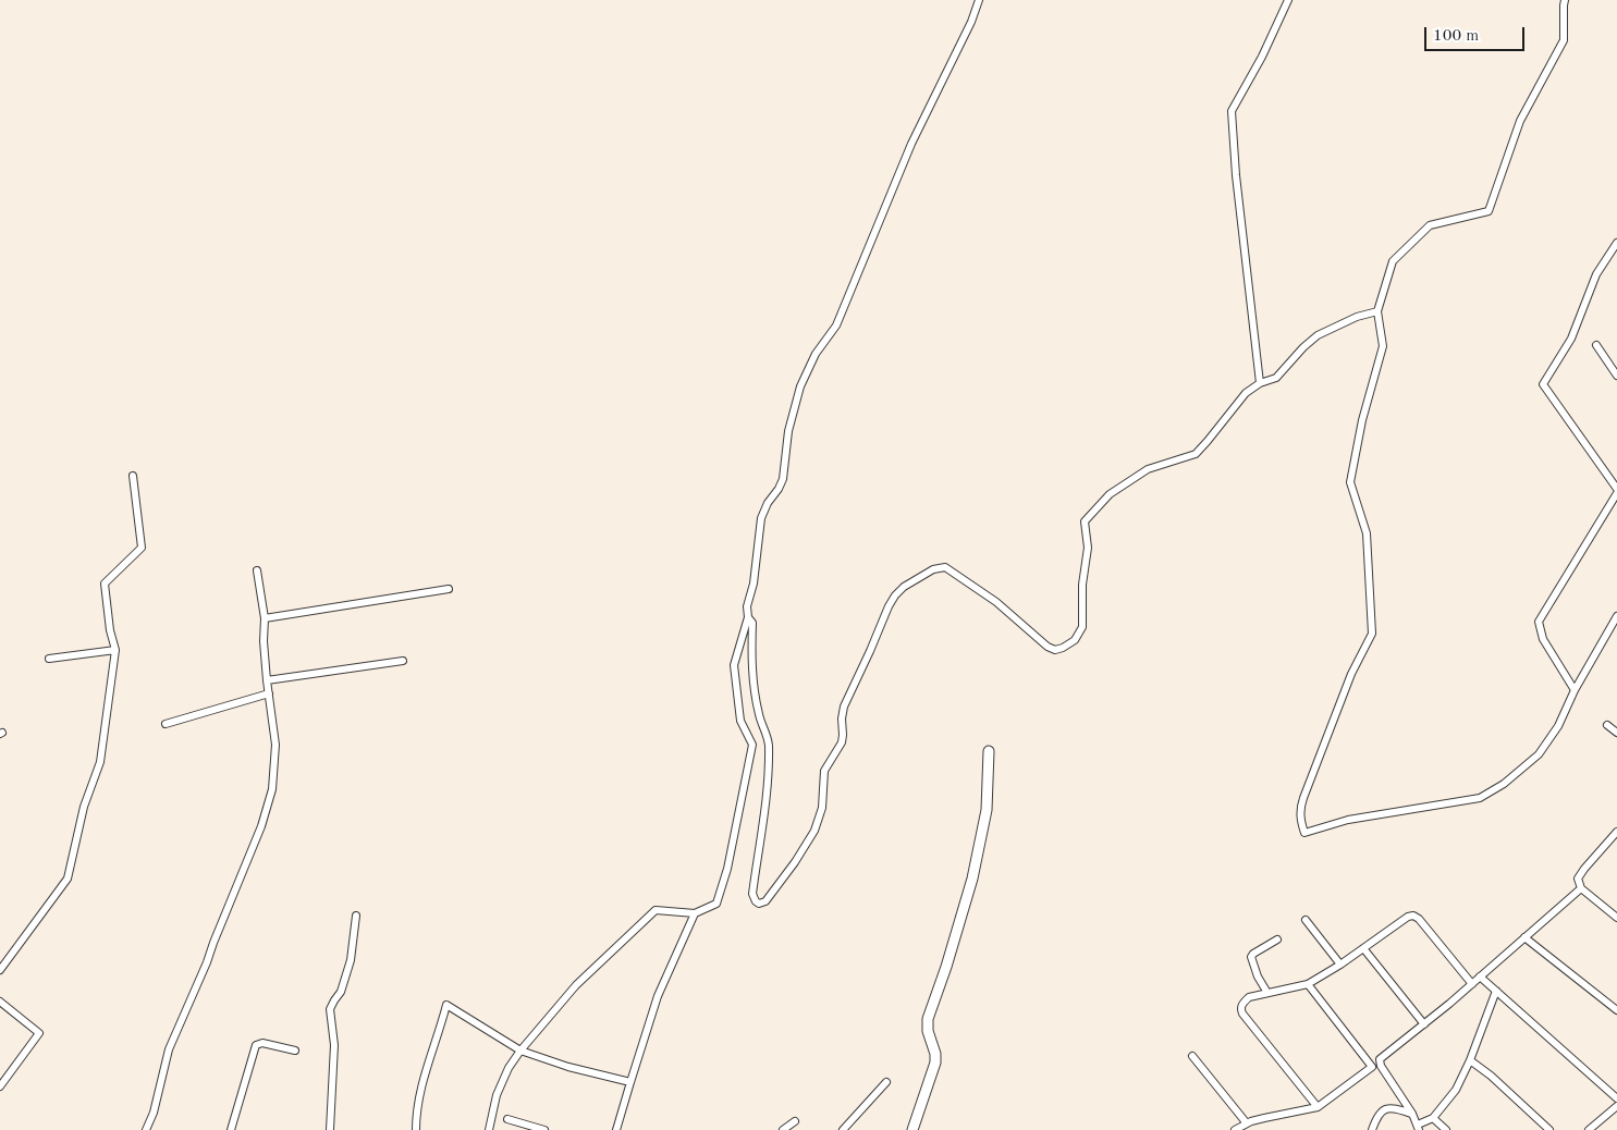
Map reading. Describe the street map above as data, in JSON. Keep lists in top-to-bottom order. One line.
{"scale_bar":"100 m"}
